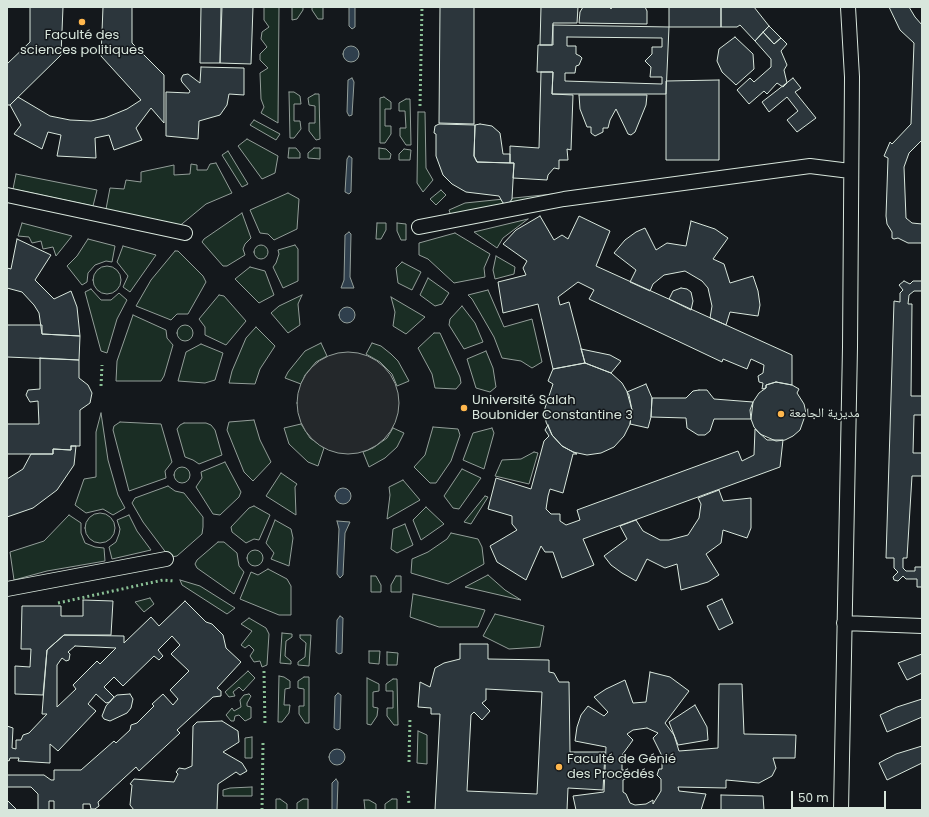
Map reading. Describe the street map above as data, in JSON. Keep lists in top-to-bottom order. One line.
{"places":["Faculté des sciences politiques","Université Salah Boubnider Constantine 3","مديرية الجامعة","Faculté de Génié des Procédés"],"scale_bar":"50 m"}
